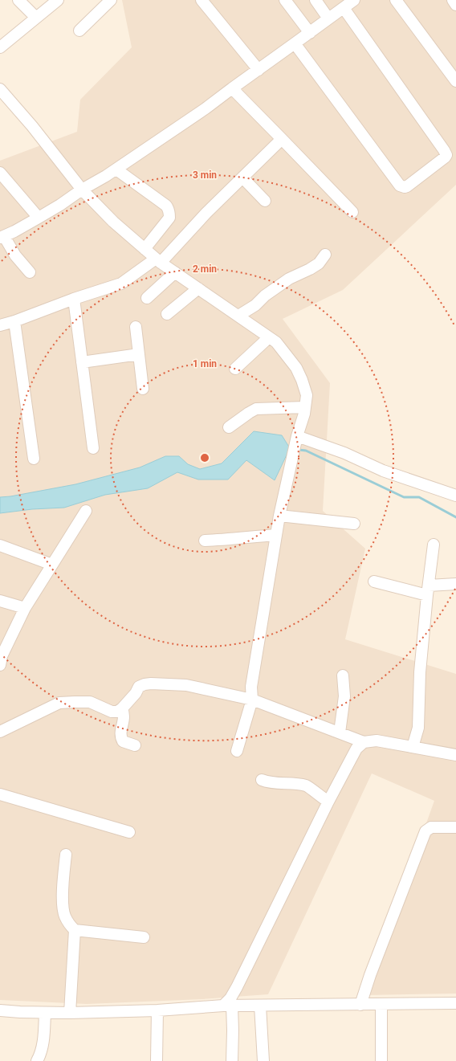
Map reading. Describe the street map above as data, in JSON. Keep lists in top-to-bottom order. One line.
{"rings":["3 min","2 min","1 min"]}
